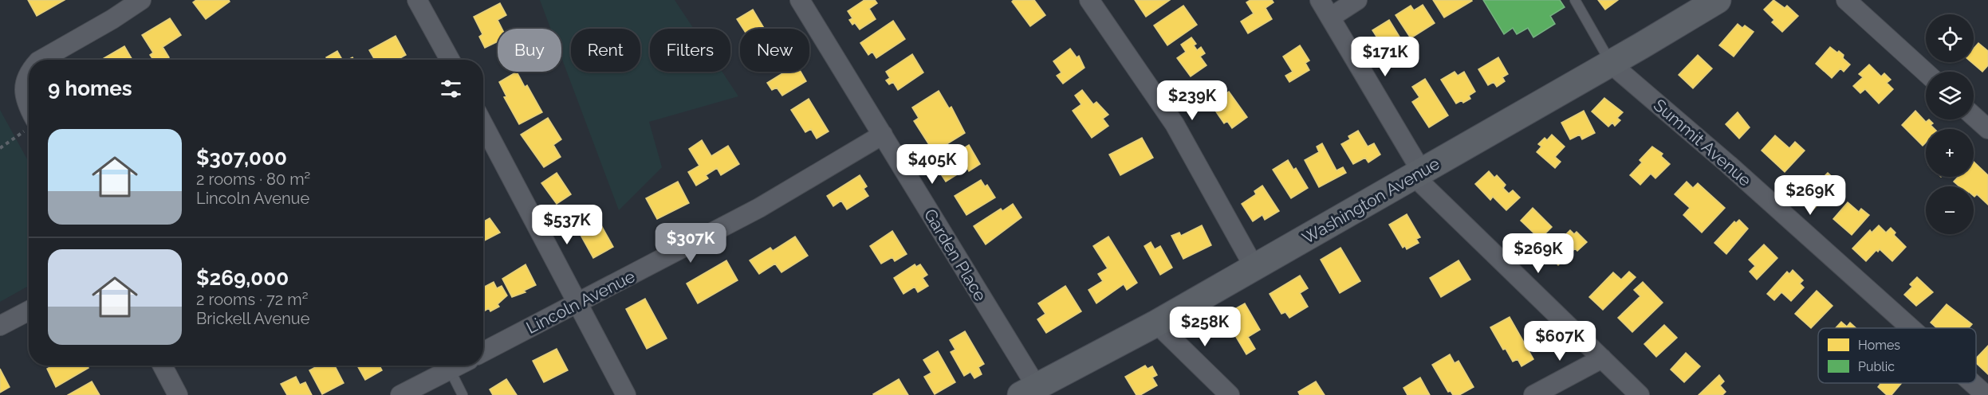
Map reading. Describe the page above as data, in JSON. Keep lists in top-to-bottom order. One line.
{"streets":{"main road":["Washington Avenue"],"street":["Summit Avenue","Garden Place","Lincoln Avenue"]},"crossings":[["Summit Avenue","Washington Avenue"],["Washington Avenue","Garden Place"],["Garden Place","Lincoln Avenue"]],"legend":["Homes","Public"],"page":{"map_buttons":["+","−"],"chip":["Buy","Rent","Filters","New"],"price":["$171K","$239K","$405K","$269K","$537K","$307K","$269K","$258K","$607K"],"heading":"9 homes","list":[{"name":"$307,000","note":"2 rooms · 80 m² · Lincoln Avenue"},{"name":"$269,000","note":"2 rooms · 72 m² · Brickell Avenue"}]}}
